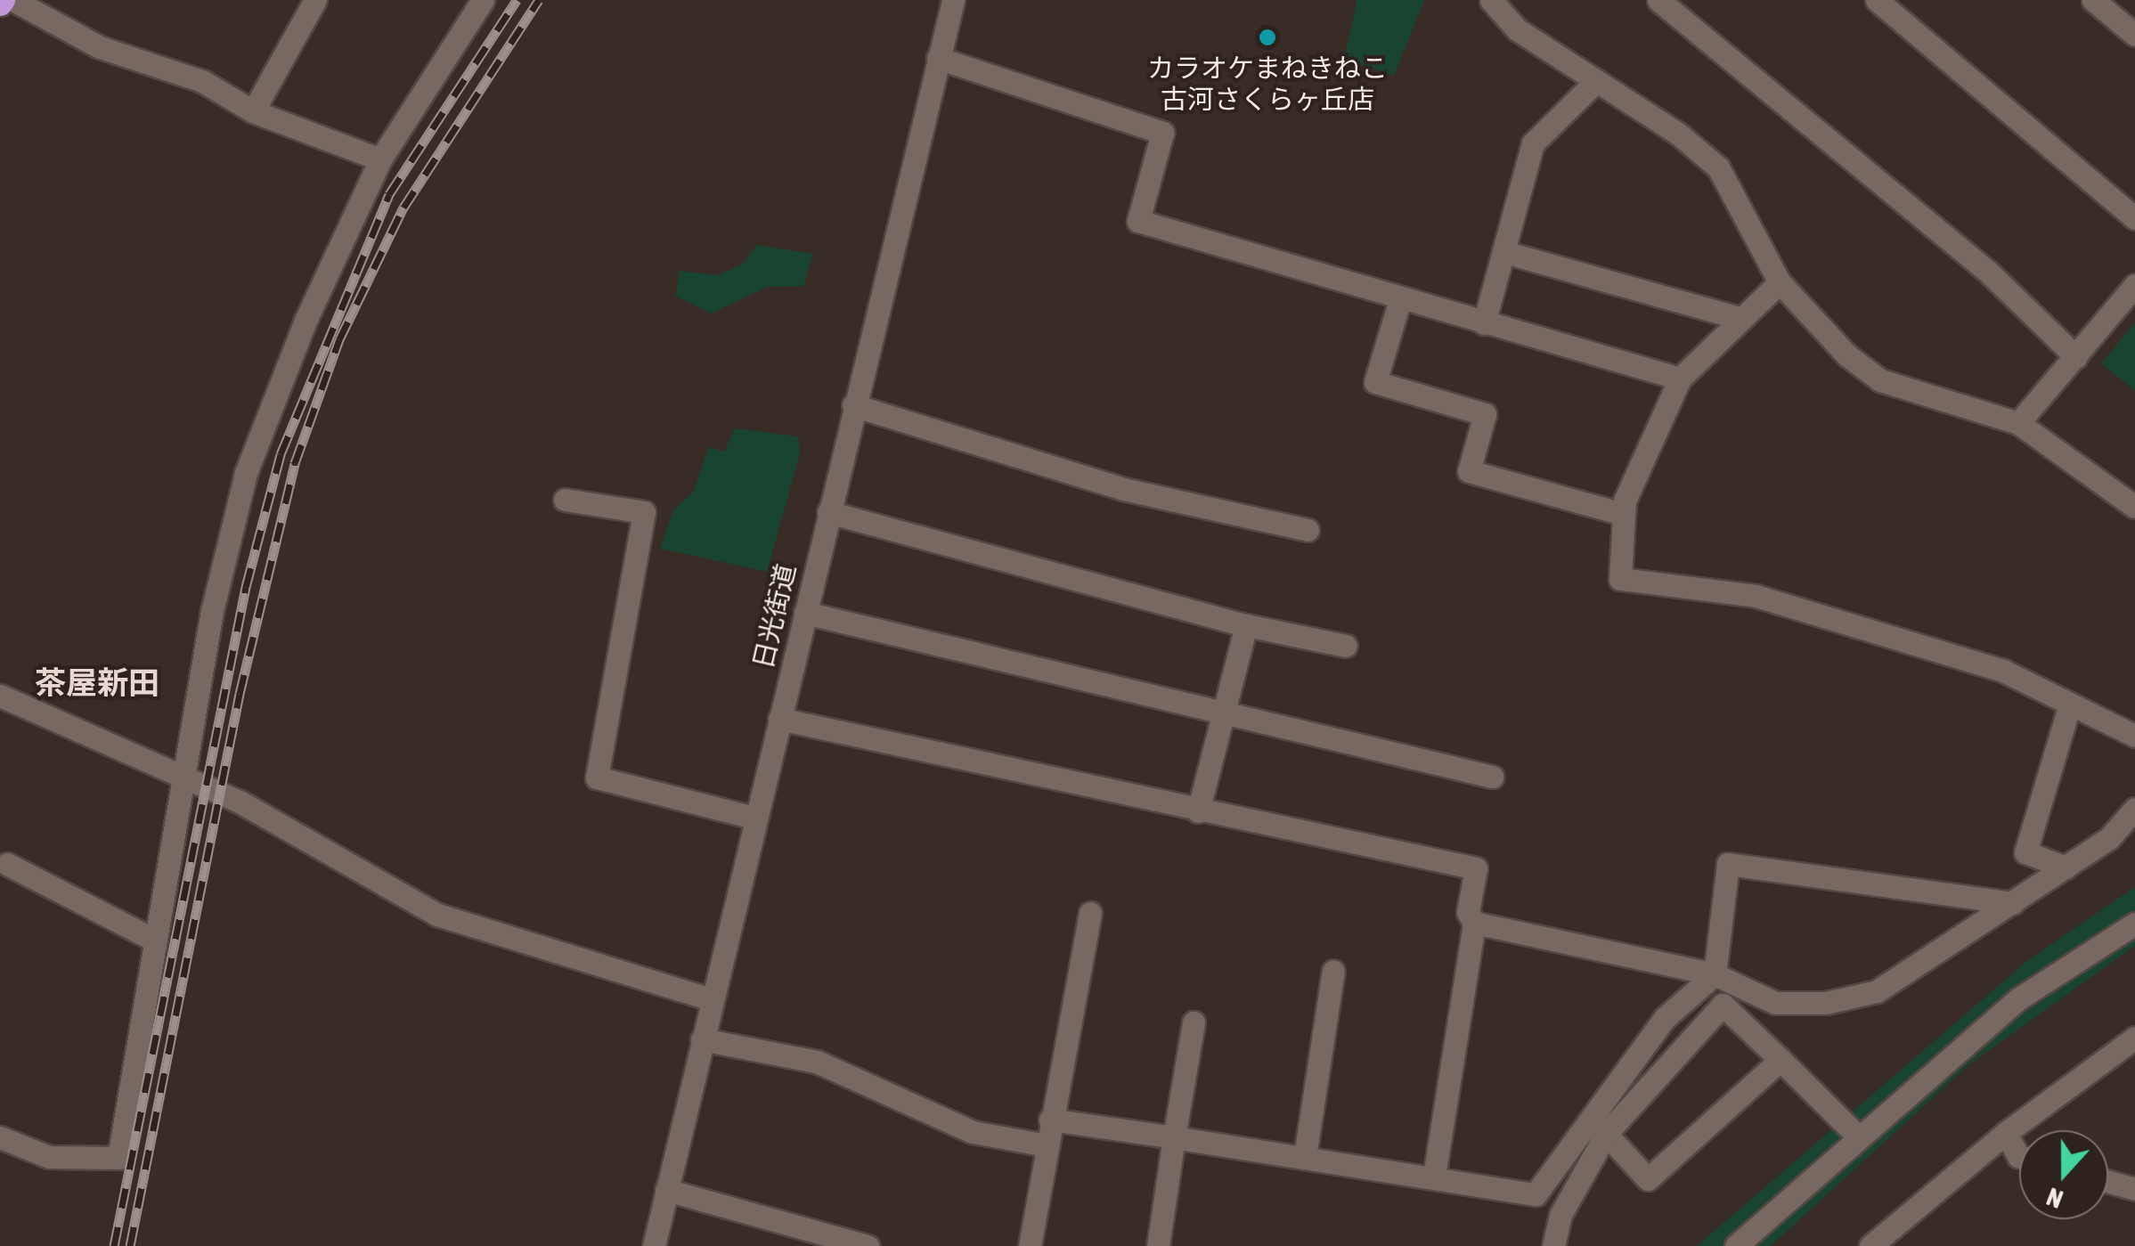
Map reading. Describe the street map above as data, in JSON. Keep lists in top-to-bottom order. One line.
{"streets":{"street":["日光街道"]},"districts":["茶屋新田"],"places":["カラオケまねきねこ 古河さくらヶ丘店"],"north":"bottom"}
